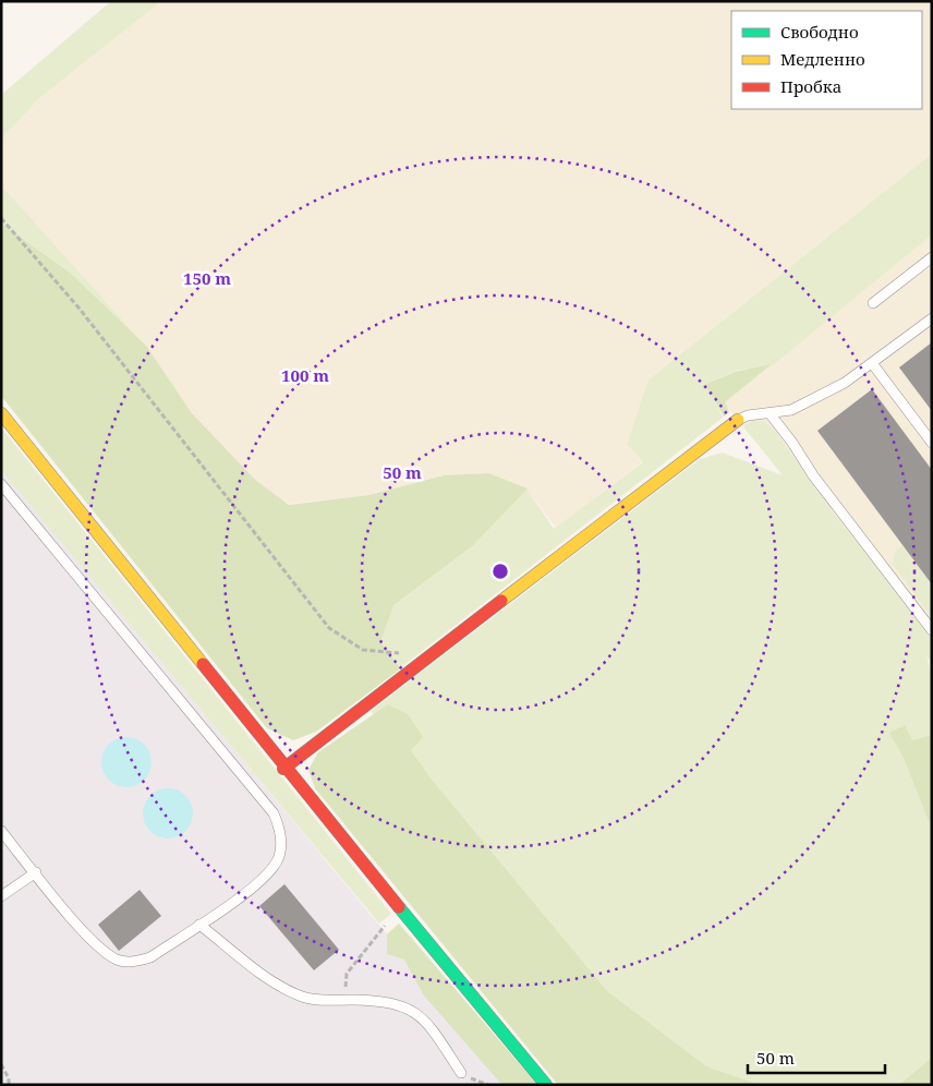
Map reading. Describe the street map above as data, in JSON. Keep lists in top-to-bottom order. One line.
{"legend":["Свободно","Медленно","Пробка"],"scale_bar":"50 m","rings":["150 m","100 m","50 m"]}
